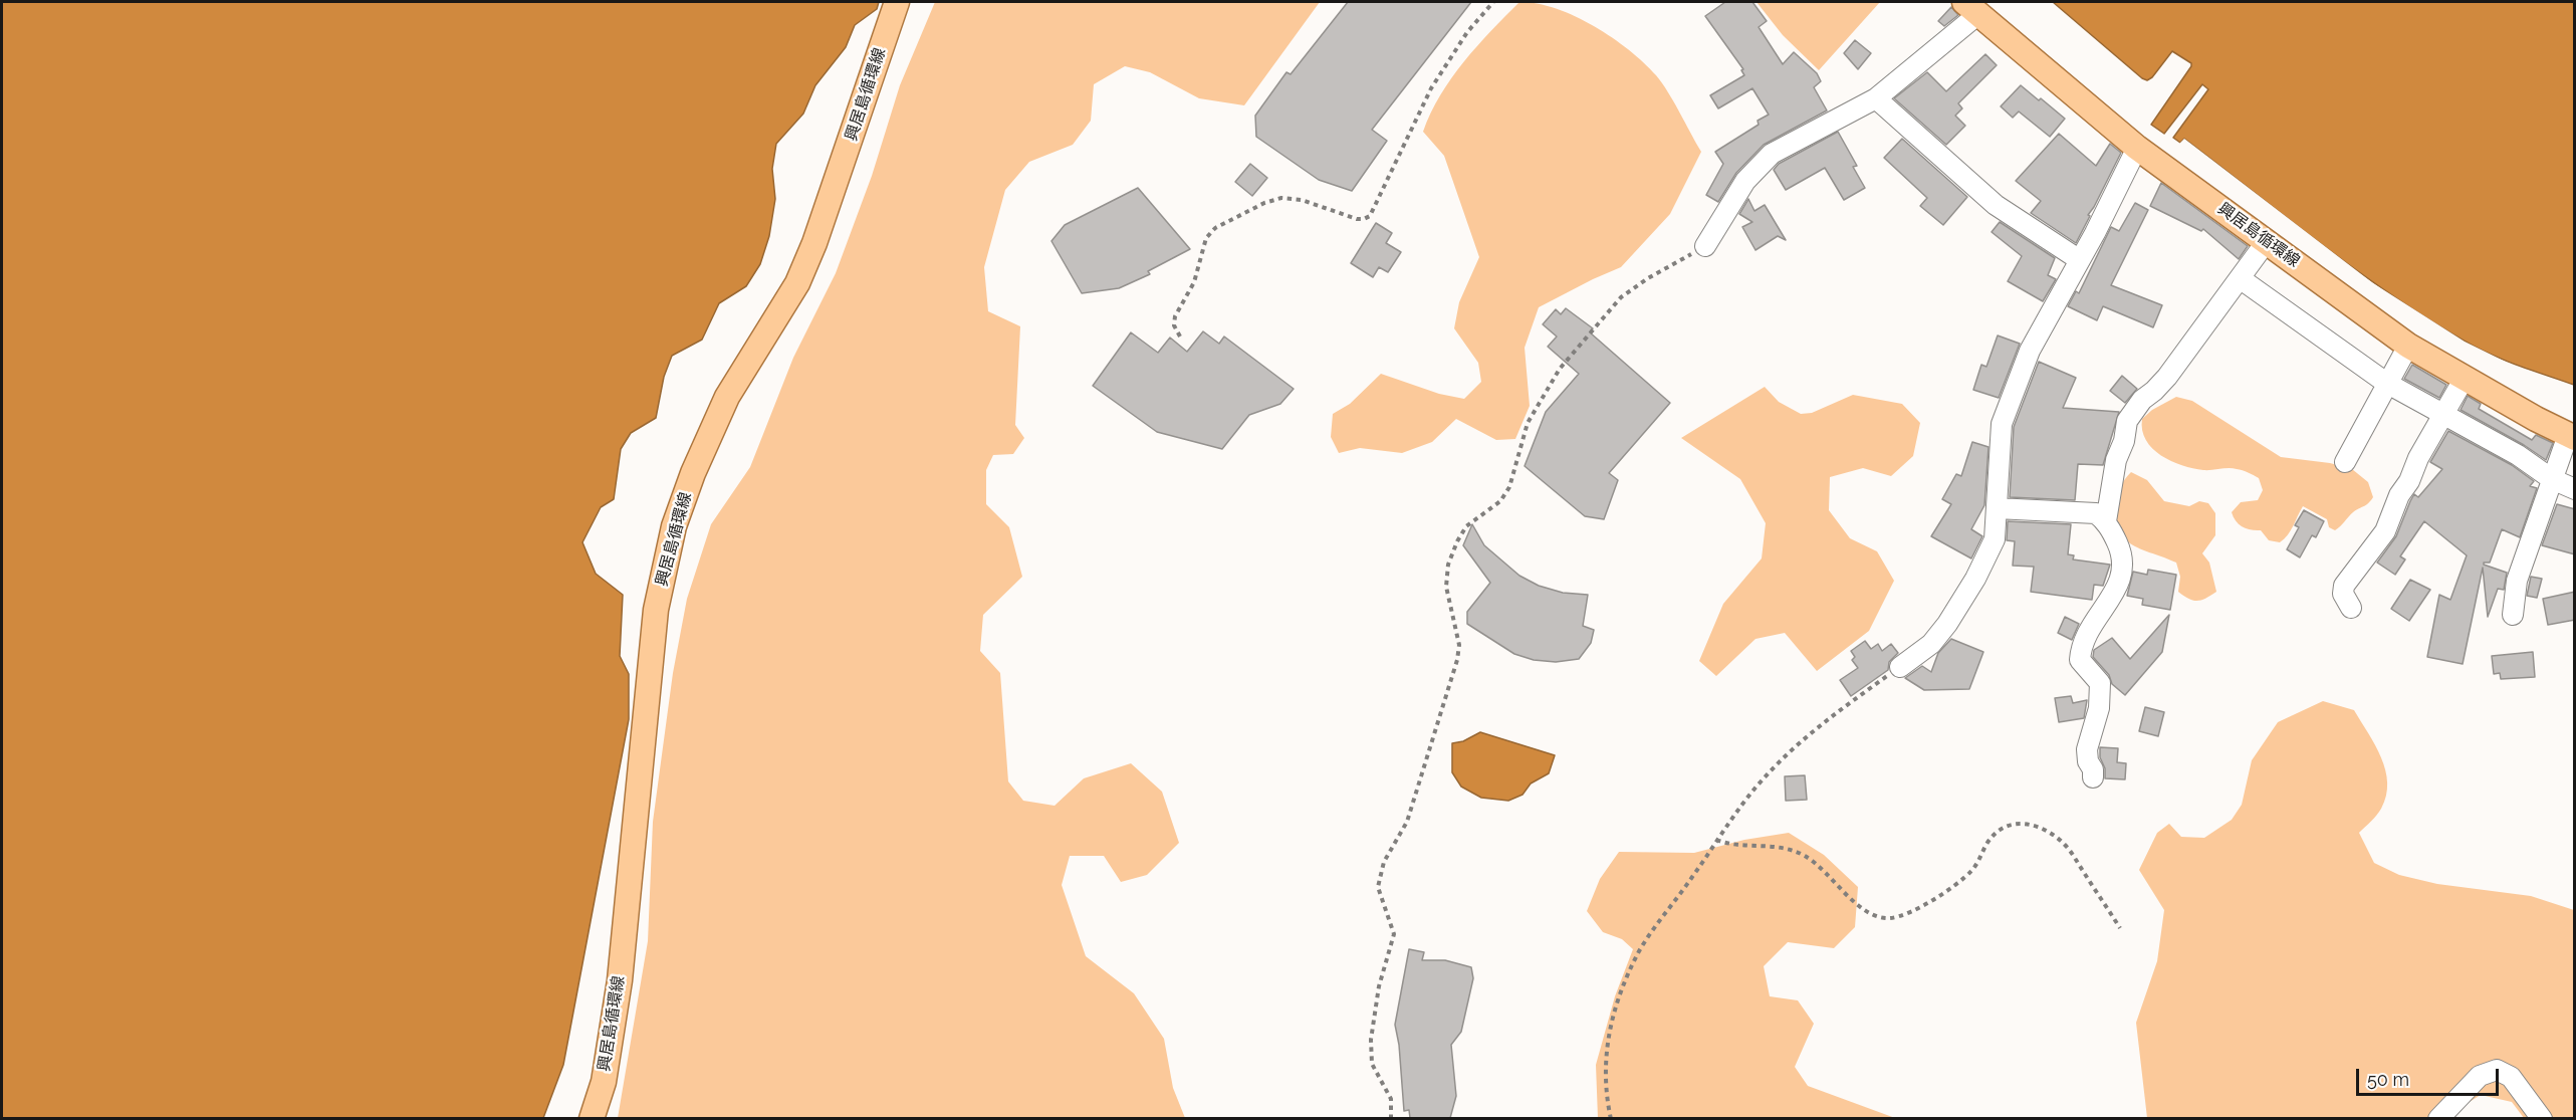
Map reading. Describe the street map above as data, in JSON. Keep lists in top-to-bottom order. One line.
{"streets":{"main road":["興居島循環線"]},"scale_bar":"50 m"}
